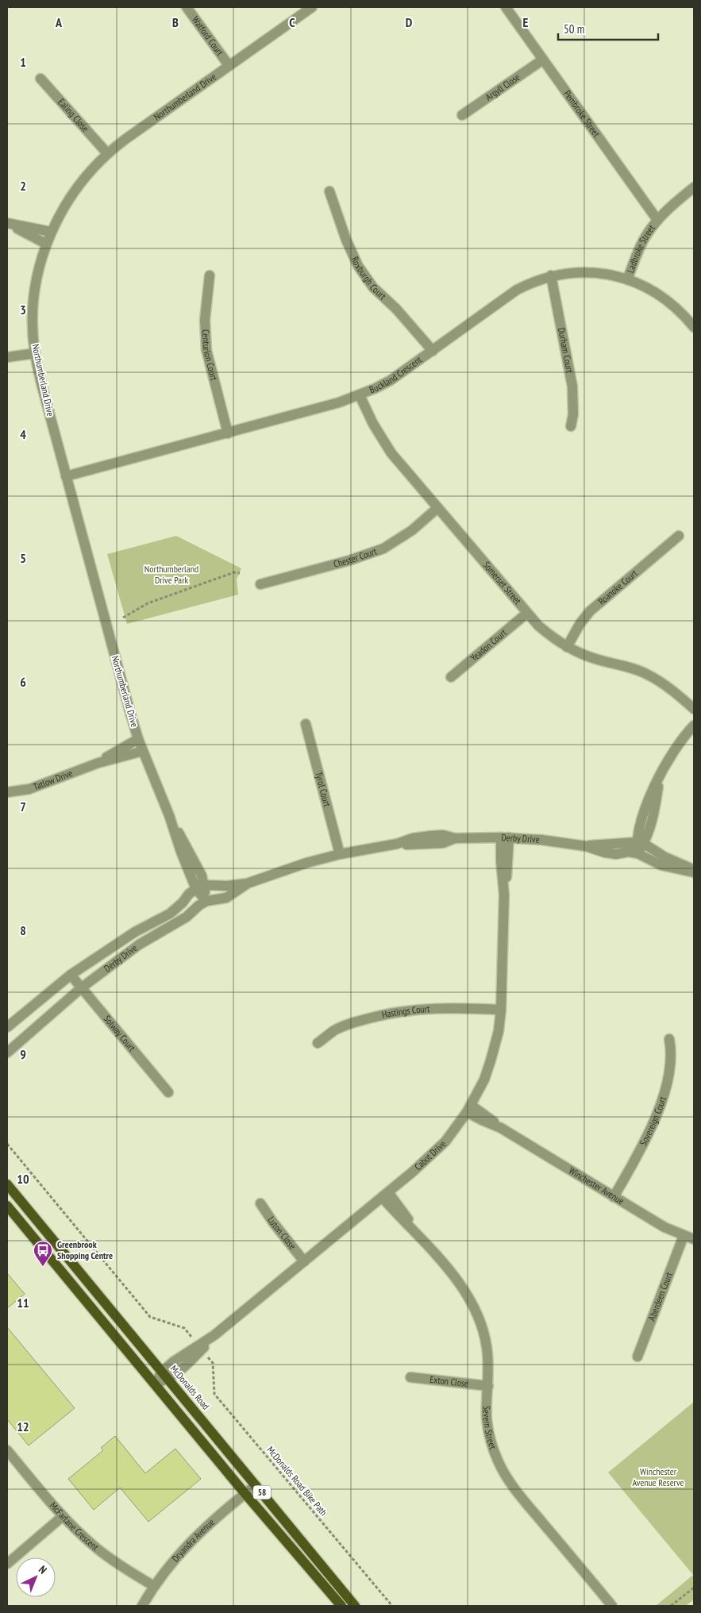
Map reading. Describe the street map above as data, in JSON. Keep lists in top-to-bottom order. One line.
{"streets":{"main road":["McDonalds Road","58"],"street":["Watford Court","Argyll Close","Northumberland Drive","Pembroke Street","Ealing Close","Ladbroke Street","Roxburgh Court","Durham Court","Centurion Court","Buckland Crescent","Chester Court","Somerset Street","Roanoke Court","Yeadon Court","Tatlow Drive","Tyrol Court","Derby Drive","Hastings Court","Solway Court","Sovereign Court","Cabot Drive","Winchester Avenue","Luton Close","Aberdeen Court","Exton Close","Severn Street","McFarlane Crescent","Dryandra Avenue"],"path":["McDonalds Road Bike Path"]},"crossings":[["Watford Court","Northumberland Drive"],["Argyll Close","Pembroke Street"],["Northumberland Drive","Ealing Close"],["Northumberland Drive","Buckland Crescent"],["Northumberland Drive","Tatlow Drive"],["Northumberland Drive","Derby Drive"],["Pembroke Street","Ladbroke Street"],["Ladbroke Street","Buckland Crescent"],["Roxburgh Court","Buckland Crescent"],["Durham Court","Buckland Crescent"],["Centurion Court","Buckland Crescent"],["Buckland Crescent","Somerset Street"],["Chester Court","Somerset Street"],["Somerset Street","Roanoke Court"],["Somerset Street","Yeadon Court"],["Tyrol Court","Derby Drive"],["Derby Drive","Solway Court"],["Derby Drive","Cabot Drive"],["Hastings Court","Cabot Drive"],["Sovereign Court","Winchester Avenue"],["Cabot Drive","Winchester Avenue"],["Cabot Drive","Luton Close"],["Cabot Drive","McDonalds Road"],["Cabot Drive","Severn Street"],["Cabot Drive","58"],["Winchester Avenue","Aberdeen Court"],["Exton Close","Severn Street"],["McDonalds Road","Dryandra Avenue"],["58","Dryandra Avenue"],["McFarlane Crescent","Dryandra Avenue"]],"parks":["Northumberland Drive Park","Winchester Avenue Reserve"],"places":{"bus stop":["Greenbrook Shopping Centre"]},"scale_bar":"50 m","north":"top right","grid":{"columns":["A","B","C","D","E"],"rows":["1","2","3","4","5","6","7","8","9","10","11","12"]}}
